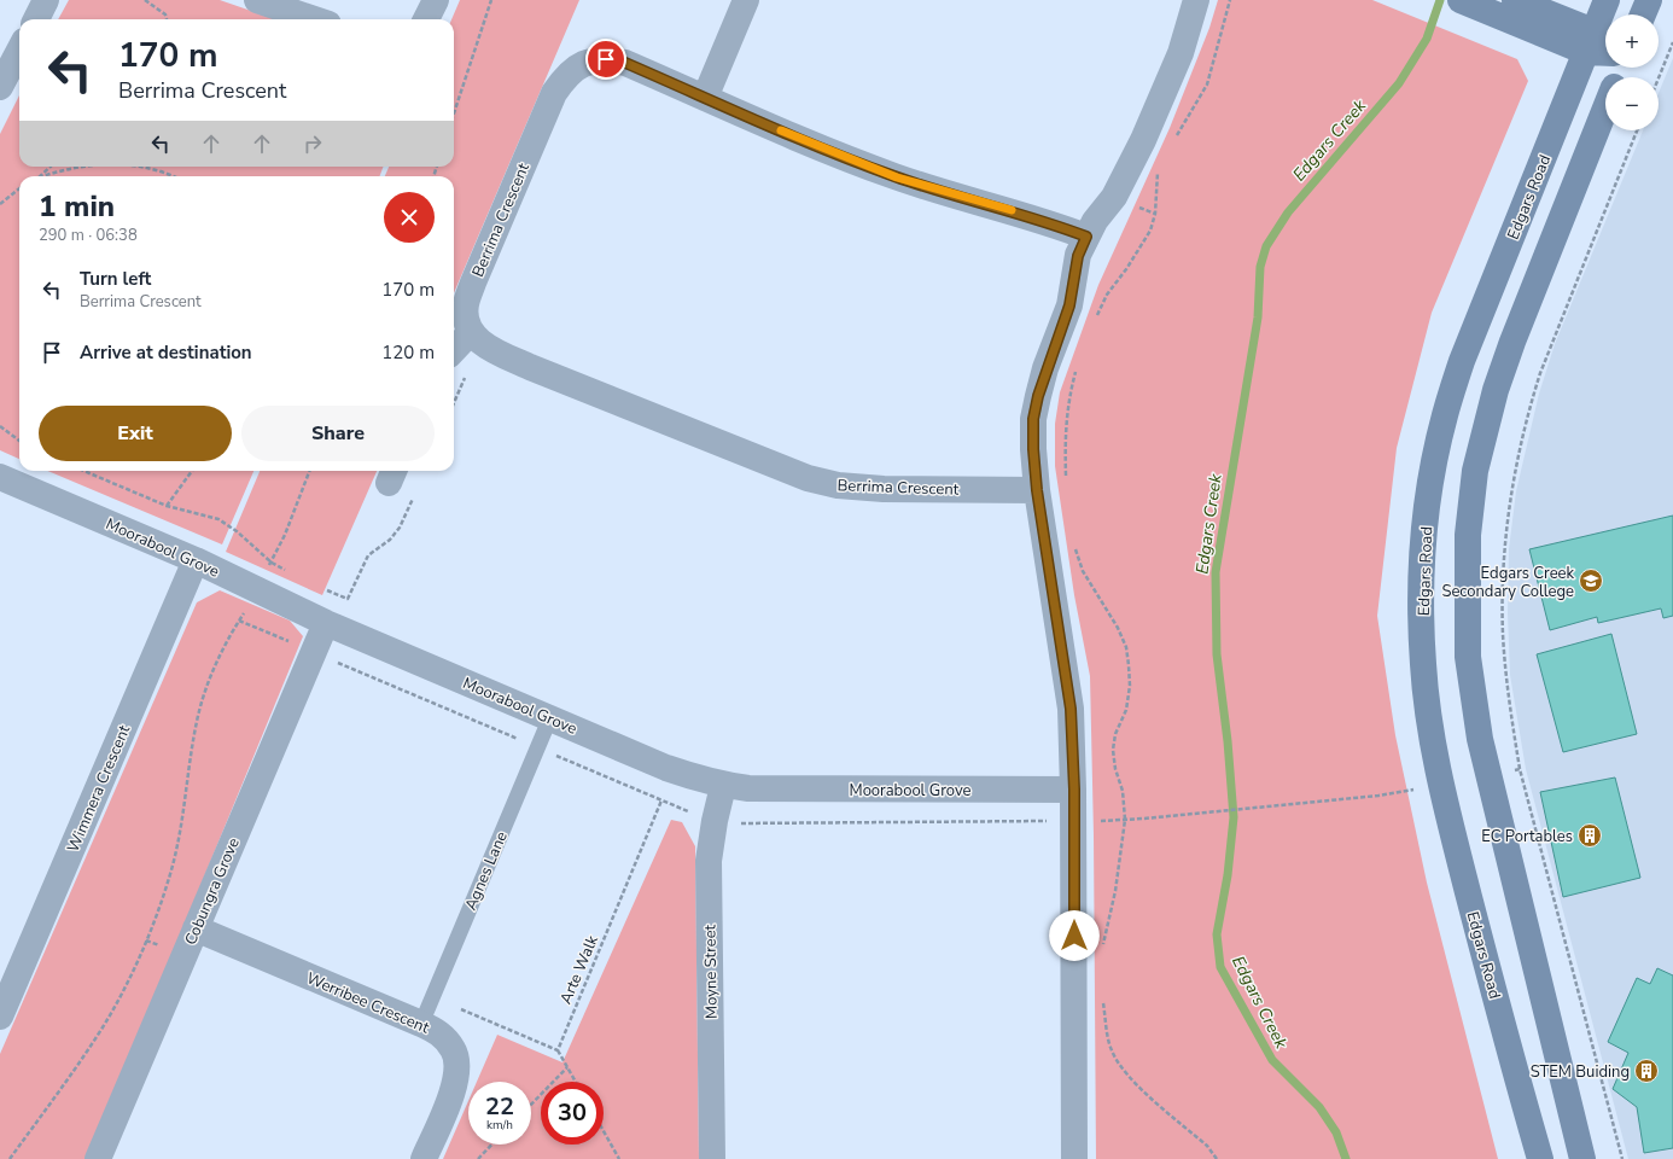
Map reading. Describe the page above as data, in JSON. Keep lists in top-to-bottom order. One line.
{"streets":{"main road":["Edgars Road"],"street":["Berrima Crescent","Moorabool Grove","Wimmera Crescent","Cobungra Grove","Moyne Street","Werribee Crescent"],"lane":["Agnes Lane"],"path":["Arte Walk"]},"crossings":[["Moorabool Grove","Wimmera Crescent"],["Moorabool Grove","Agnes Lane"],["Moorabool Grove","Cobungra Grove"],["Moorabool Grove","Moyne Street"],["Agnes Lane","Werribee Crescent"],["Cobungra Grove","Werribee Crescent"]],"water":["Edgars Creek"],"places":{"school or university":["Edgars Creek Secondary College"],"building":["EC Portables","STEM Buiding"]},"page":{"map_buttons":["+","−"],"turn":["170 m","Berrima Crescent"],"heading":["1 min","290 m · 06:38"],"list":[{"name":"Turn left","note":"Berrima Crescent","value":"170 m"},{"name":"Arrive at destination","value":"120 m"}],"buttons":["Exit","Share"],"speed":"22 km/h","limit":"30"}}
